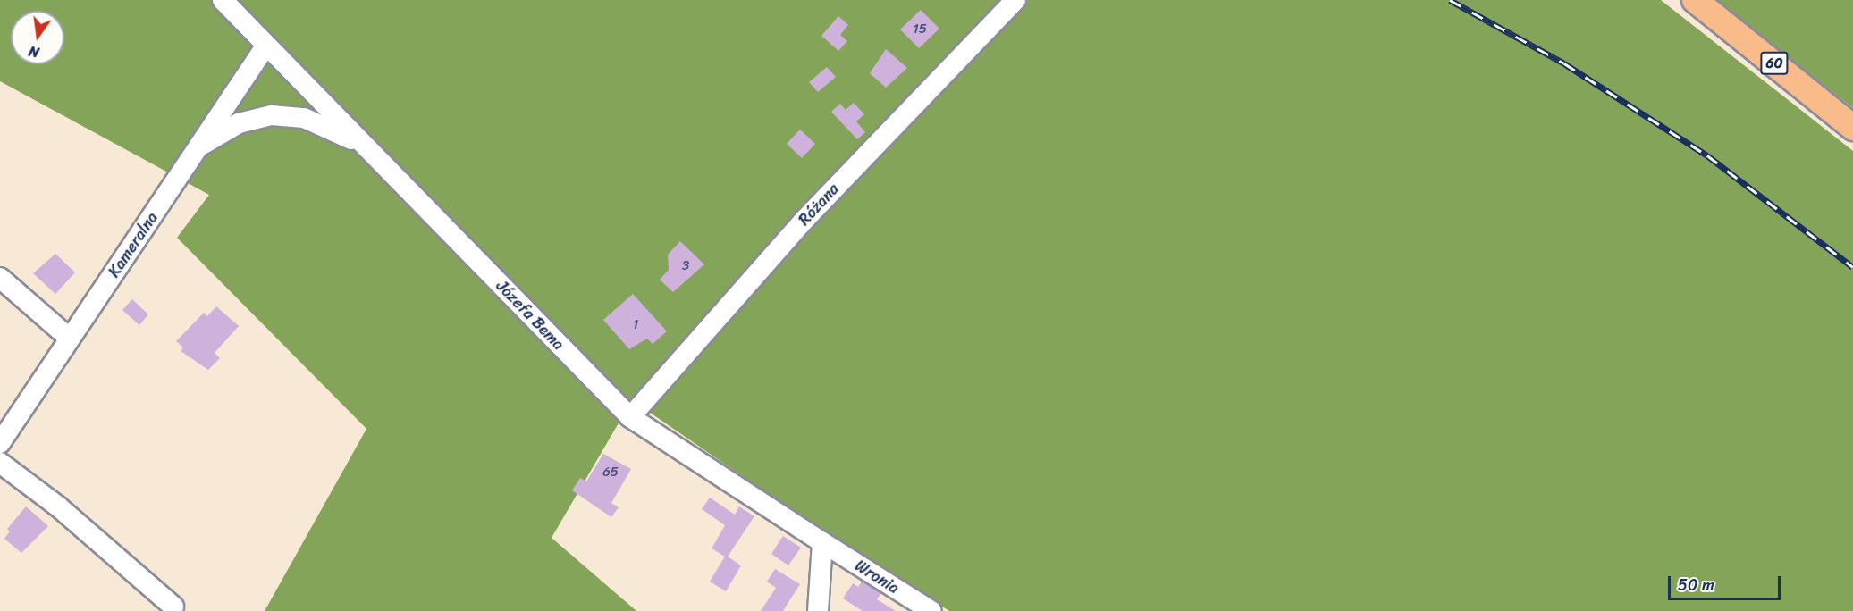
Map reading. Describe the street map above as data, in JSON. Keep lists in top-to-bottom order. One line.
{"streets":{"main road":["60"],"street":["Różana","Kameralna","Józefa Bema","Wronia"]},"crossings":[["Różana","Józefa Bema"],["Kameralna","Józefa Bema"],["Józefa Bema","Wronia"]],"house_numbers":["15","3","1","65"],"scale_bar":"50 m","north":"bottom"}
